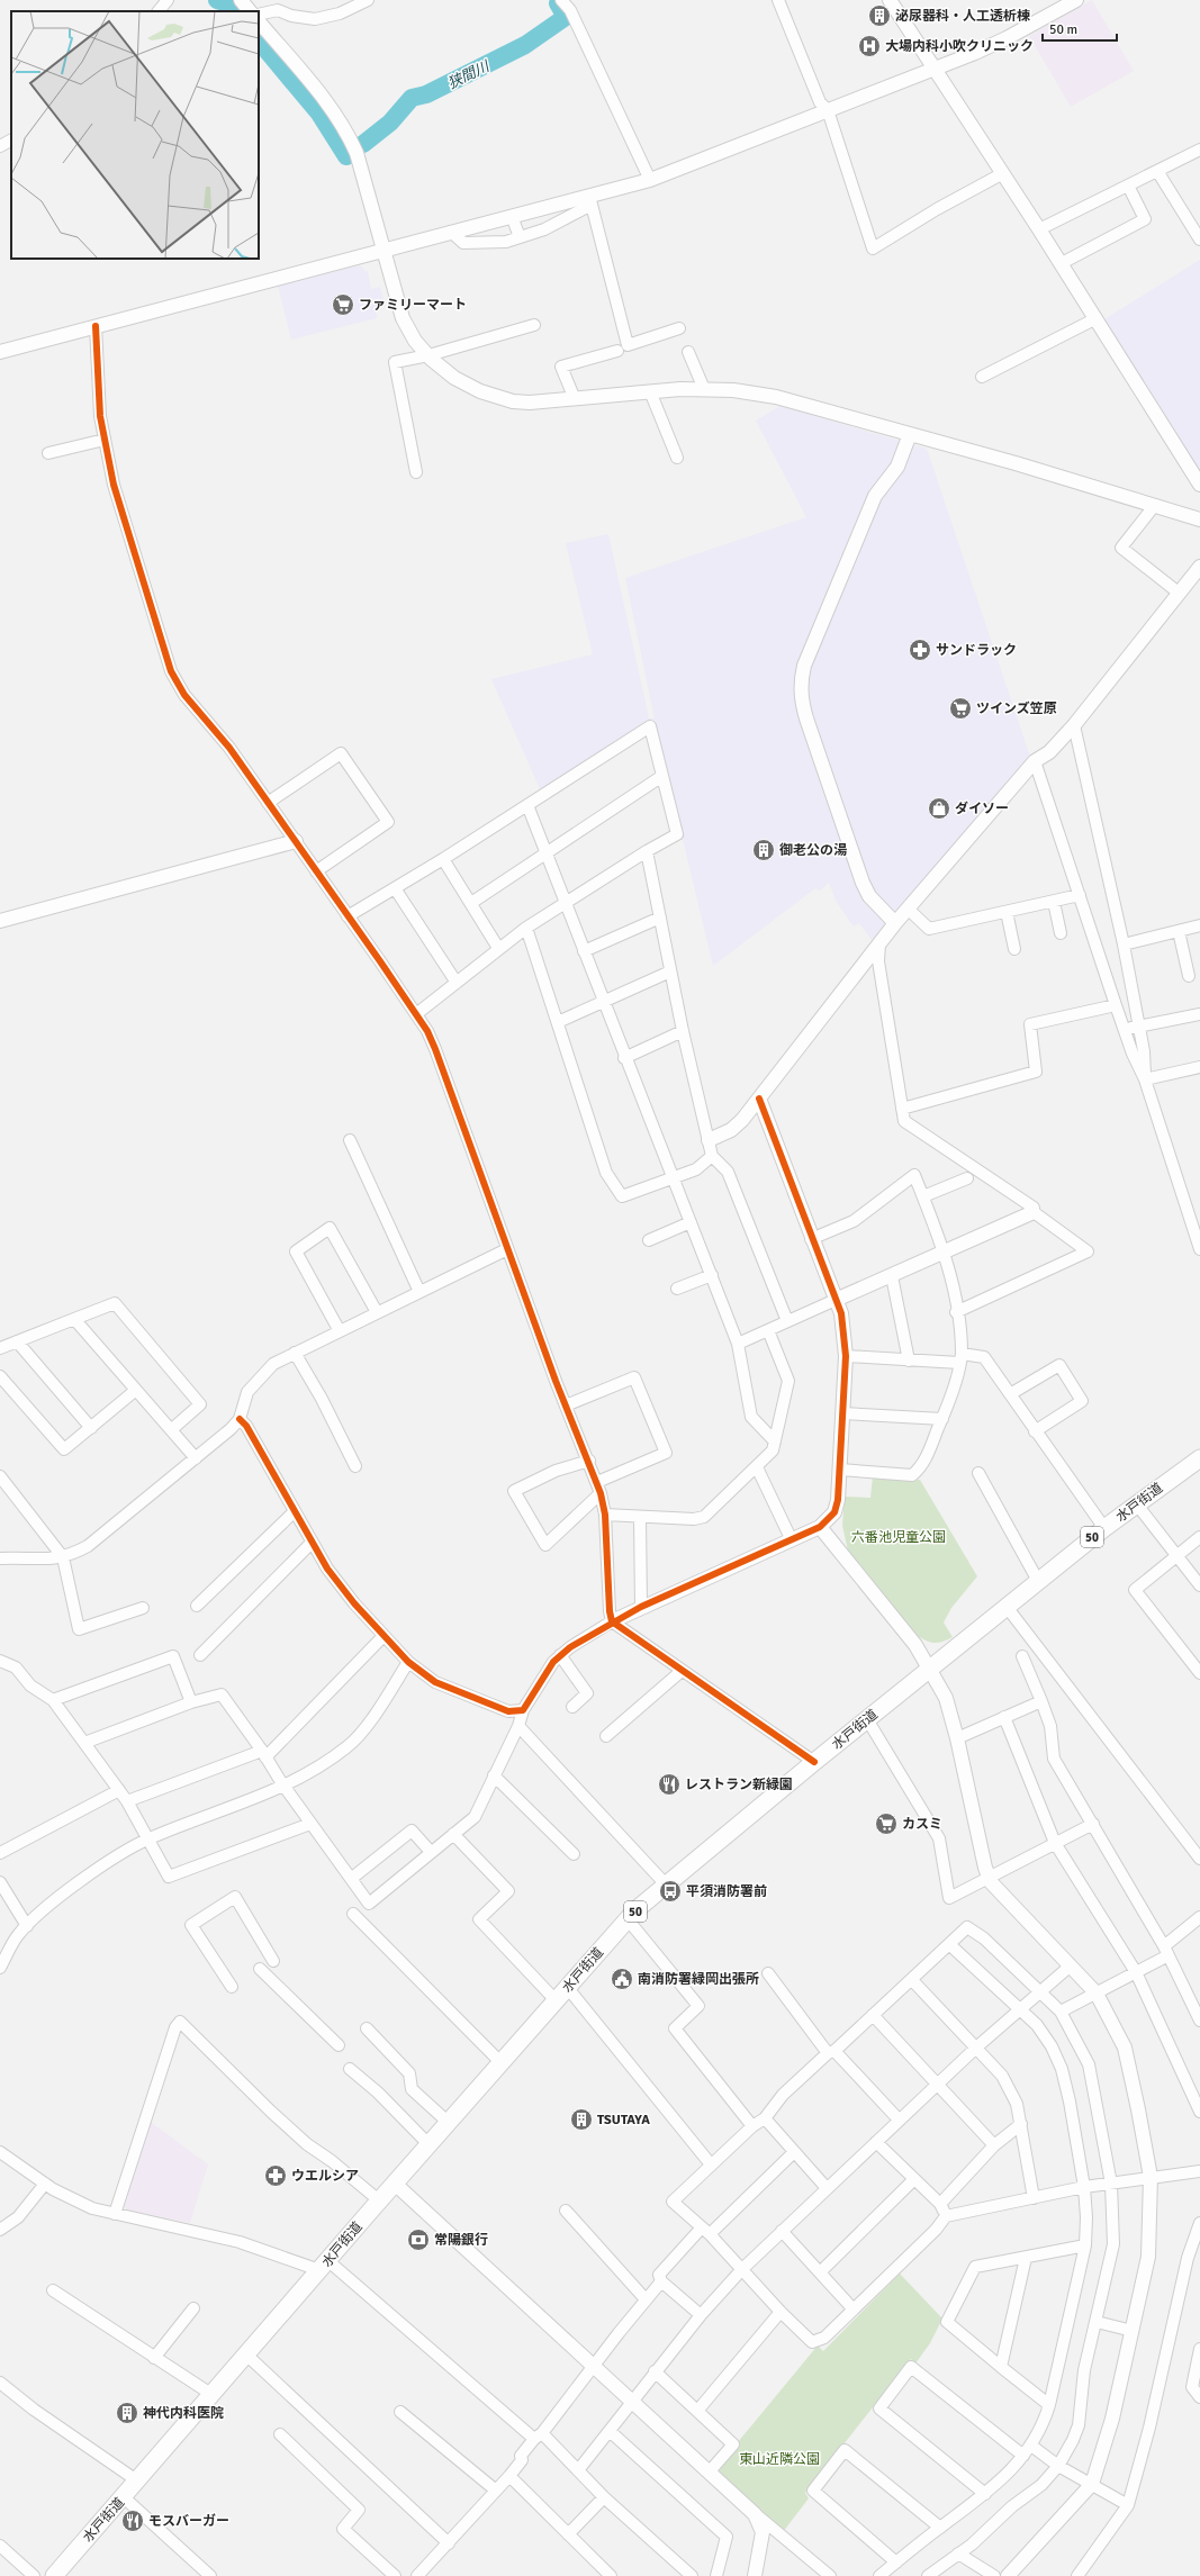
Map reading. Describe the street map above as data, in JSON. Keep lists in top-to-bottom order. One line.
{"streets":{"main road":["水戸街道","50"]},"water":["狭間川"],"parks":["六番池児童公園","東山近隣公園"],"places":{"building":["泌尿器科・人工透析棟","御老公の湯","TSUTAYA","神代内科医院"],"hospital":["大場内科小吹クリニック"],"supermarket":["ファミリーマート","ツインズ笠原","カスミ"],"pharmacy":["サンドラック","ウエルシア"],"shop":["ダイソー"],"restaurant":["レストラン新緑園","モスバーガー"],"bus stop":["平須消防署前"],"public building":["南消防署緑岡出張所"],"bank":["常陽銀行"]},"scale_bar":"50 m"}
